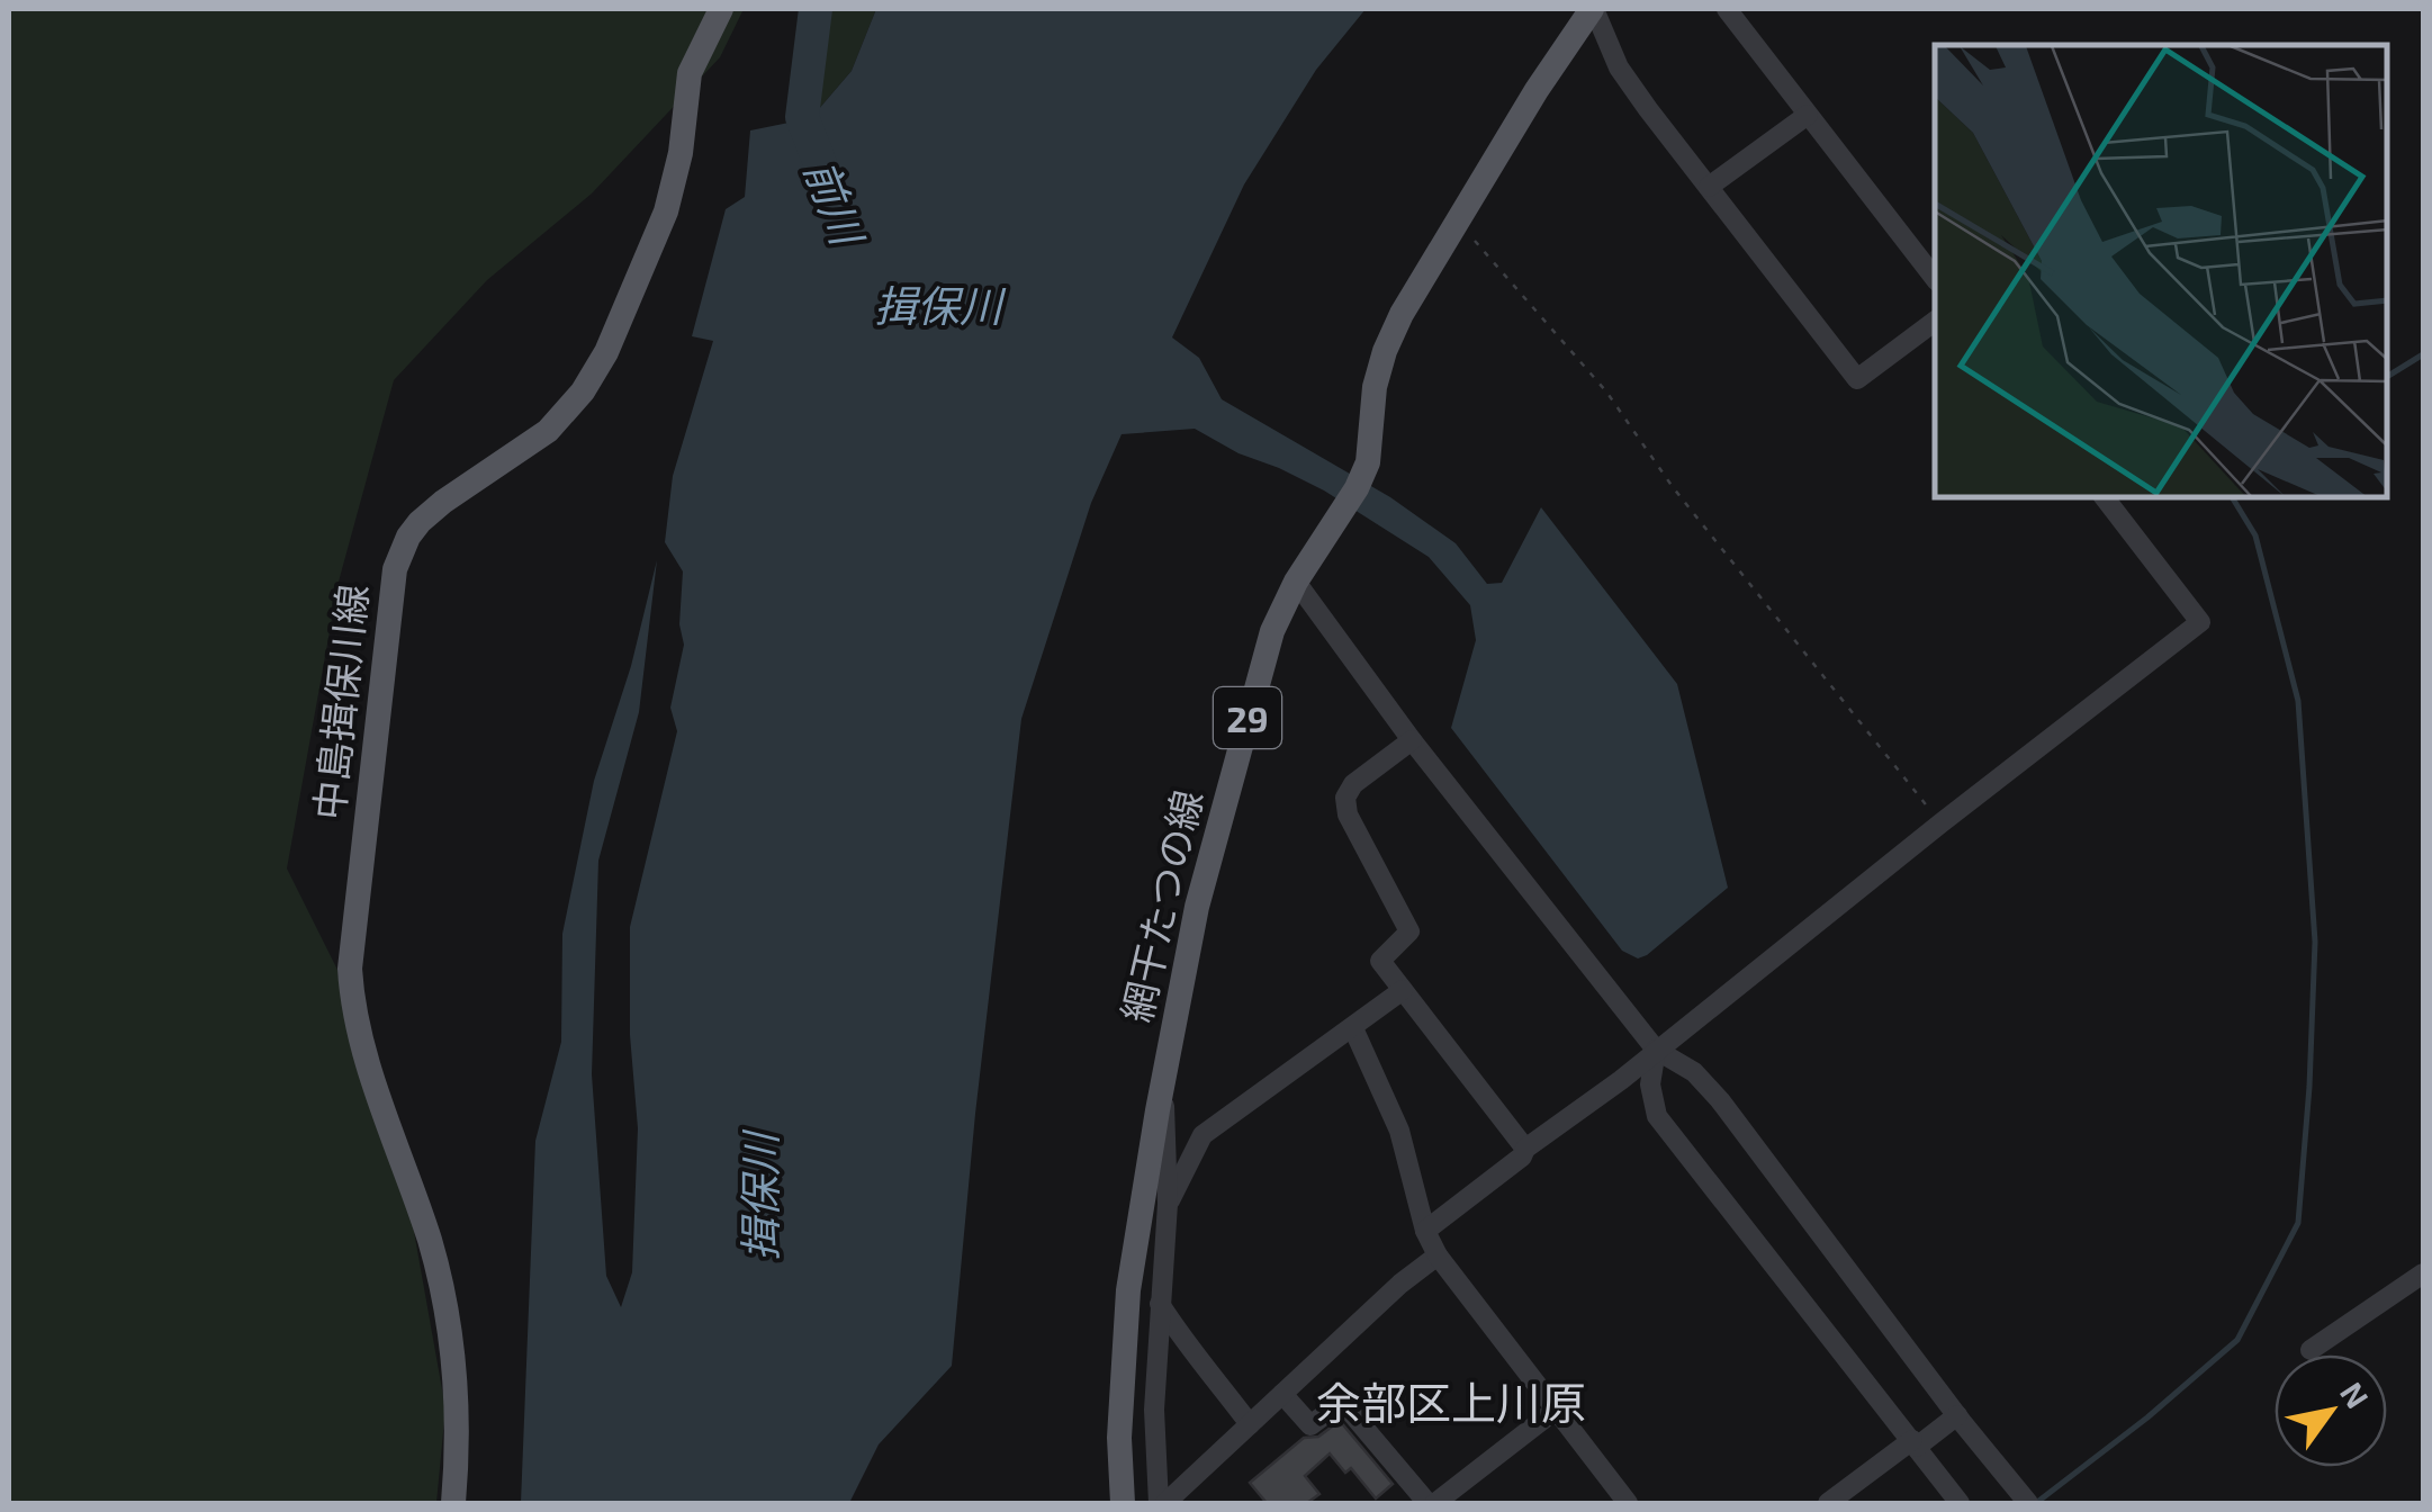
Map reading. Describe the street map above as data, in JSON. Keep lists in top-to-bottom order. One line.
{"streets":{"main road":["中島揖保川線","29","網干たつの線"]},"districts":["余部区上川原"],"water":["前川","揖保川"],"north":"top right"}
